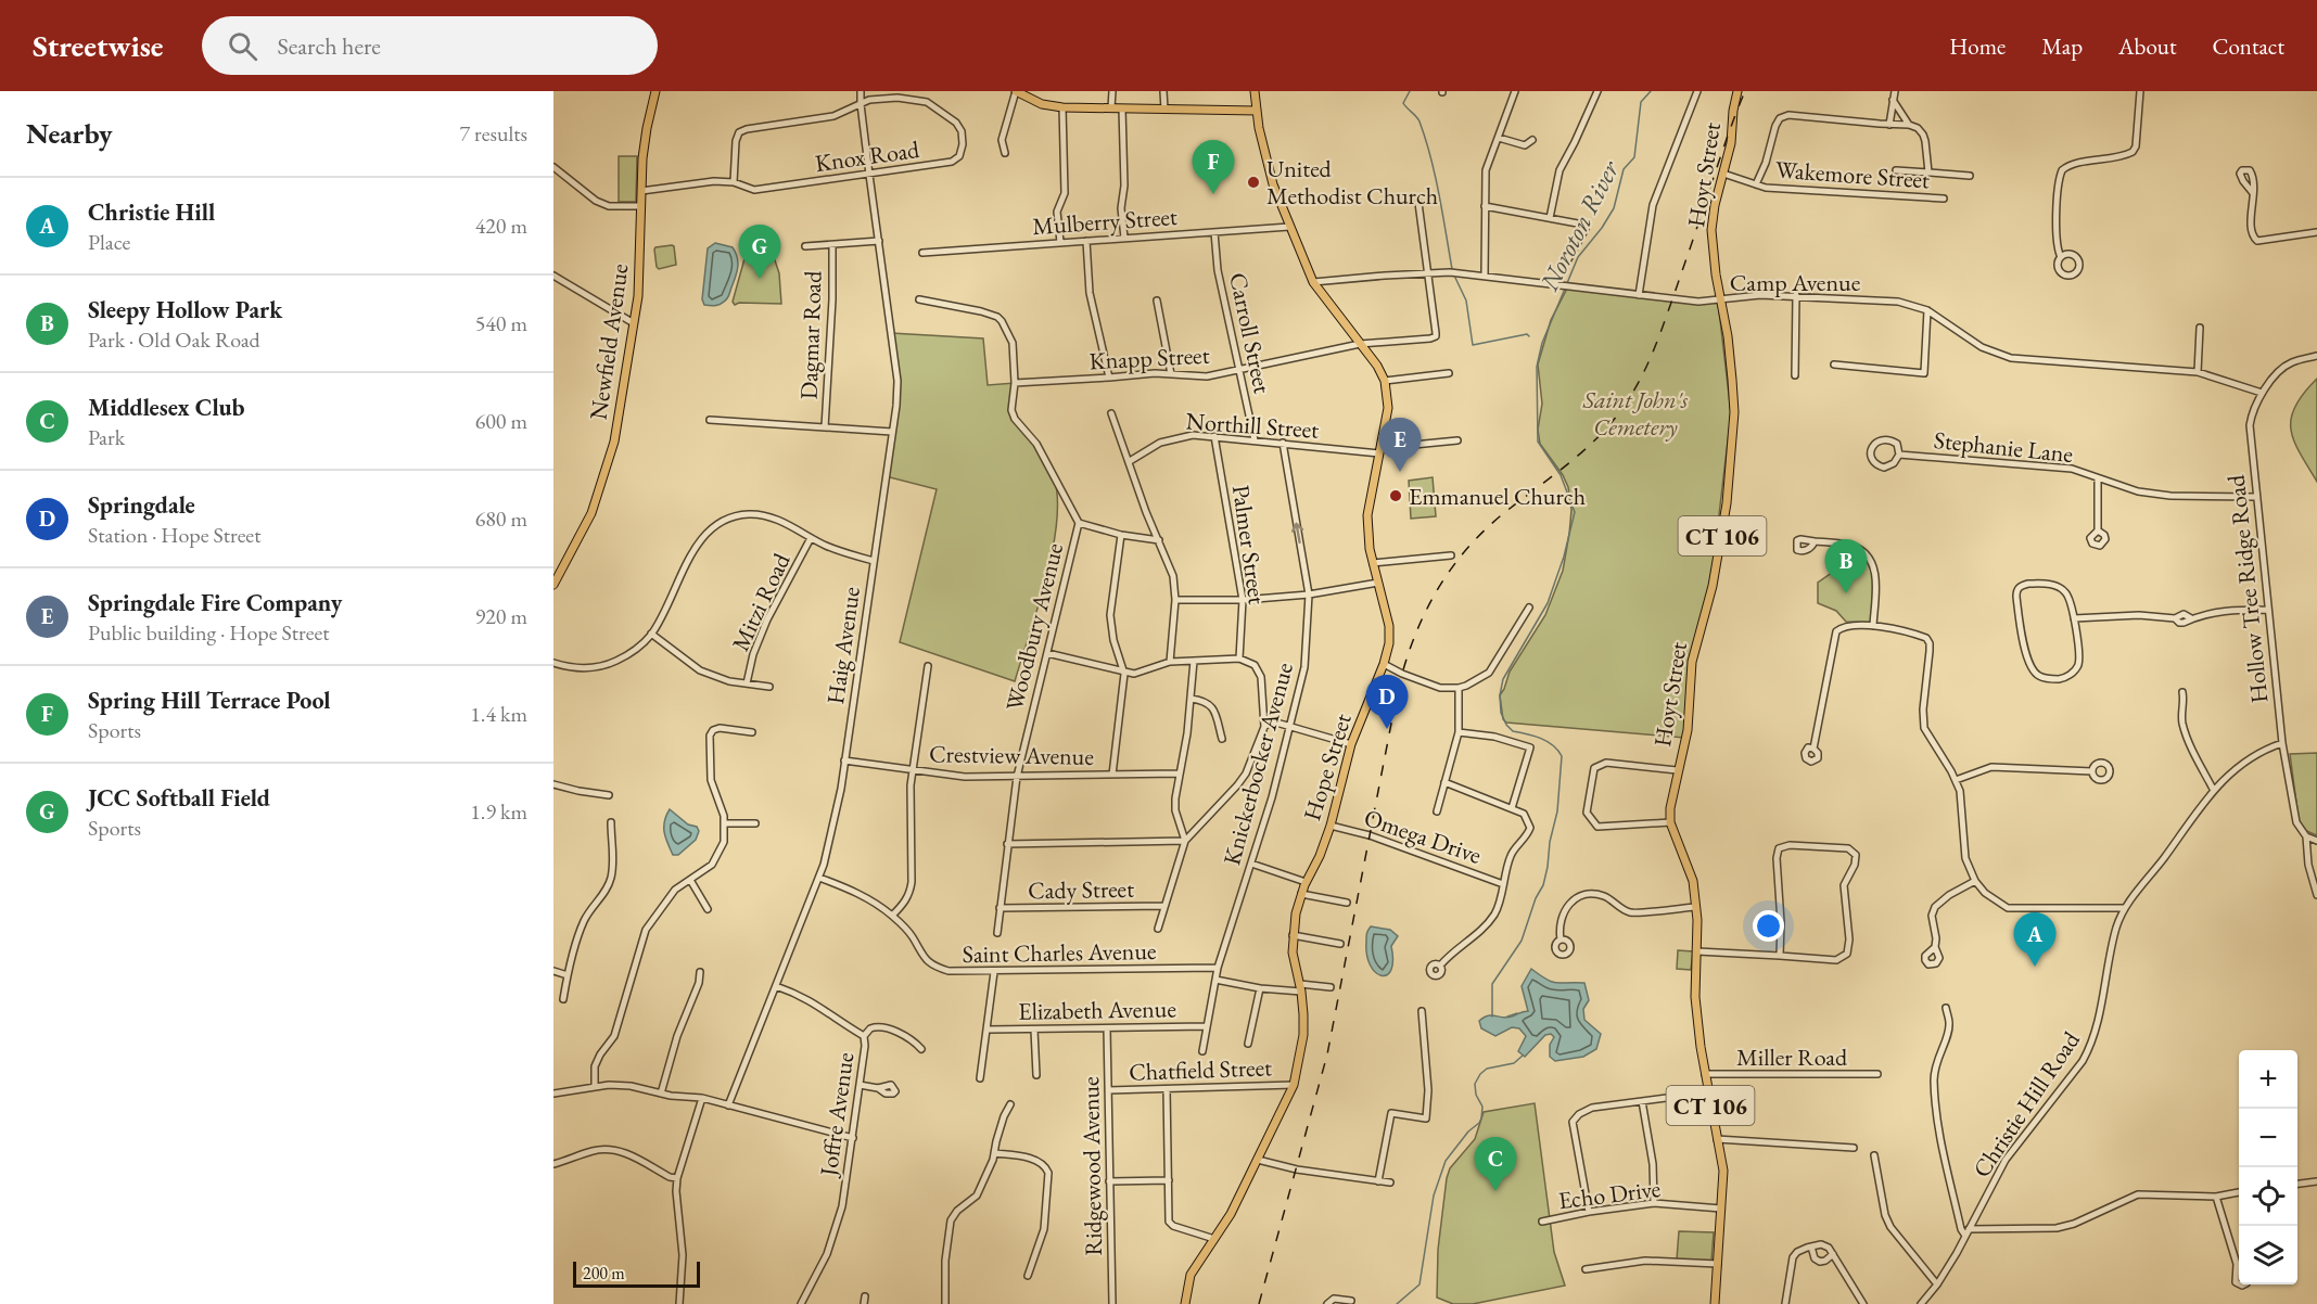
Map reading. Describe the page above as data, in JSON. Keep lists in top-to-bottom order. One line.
{"streets":{"main road":["Hoyt Street","Newfield Avenue","CT 106","Hope Street"],"street":["Knox Road","Wakemore Street","Mulberry Street","Camp Avenue","Carroll Street","Dagmar Road","Knapp Street","Northill Street","Stephanie Lane","Palmer Street","Hollow Tree Ridge Road","Mitzi Road","Woodbury Avenue","Haig Avenue","Crestview Avenue","Knickerbocker Avenue","Omega Drive","Cady Street","Saint Charles Avenue","Elizabeth Avenue","Miller Road","Chatfield Street","Christie Hill Road","Joffre Avenue","Ridgewood Avenue","Echo Drive"]},"crossings":[["Knox Road","Newfield Avenue"],["Knox Road","Haig Avenue"],["Hoyt Street","Wakemore Street"],["Hoyt Street","Camp Avenue"],["Hoyt Street","Miller Road"],["Hoyt Street","Echo Drive"],["Mulberry Street","Carroll Street"],["Mulberry Street","Hope Street"],["Camp Avenue","Knapp Street"],["Camp Avenue","Hollow Tree Ridge Road"],["Camp Avenue","Hope Street"],["Carroll Street","Knapp Street"],["Carroll Street","Northill Street"],["Knapp Street","Hope Street"],["Northill Street","Palmer Street"],["Northill Street","Knickerbocker Avenue"],["Northill Street","Hope Street"],["Stephanie Lane","Hollow Tree Ridge Road"],["Hollow Tree Ridge Road","Christie Hill Road"],["Woodbury Avenue","Crestview Avenue"],["Woodbury Avenue","Cady Street"],["Haig Avenue","Crestview Avenue"],["Haig Avenue","Saint Charles Avenue"],["Haig Avenue","Joffre Avenue"],["Knickerbocker Avenue","Saint Charles Avenue"],["Knickerbocker Avenue","Elizabeth Avenue"],["Hope Street","Omega Drive"],["Hope Street","Chatfield Street"],["Elizabeth Avenue","Ridgewood Avenue"],["Chatfield Street","Ridgewood Avenue"]],"water":["Noroton River"],"parks":["Saint John's Cemetery"],"places":["United Methodist Church","Emmanuel Church"],"scale_bar":"200 m","page":{"header":"Streetwise","search":"Search here","nav":["Home","Map","About","Contact"],"heading":["Nearby","7 results"],"pins":["F","G","E","B","D","A","C"],"list":[{"mark":"A","name":"Christie Hill","note":"Place","value":"420 m"},{"mark":"B","name":"Sleepy Hollow Park","note":"Park · Old Oak Road","value":"540 m"},{"mark":"C","name":"Middlesex Club","note":"Park","value":"600 m"},{"mark":"D","name":"Springdale","note":"Station · Hope Street","value":"680 m"},{"mark":"E","name":"Springdale Fire Company","note":"Public building · Hope Street","value":"920 m"},{"mark":"F","name":"Spring Hill Terrace Pool","note":"Sports","value":"1.4 km"},{"mark":"G","name":"JCC Softball Field","note":"Sports","value":"1.9 km"}],"map_buttons":["+","−"],"scale":"200 m"}}
